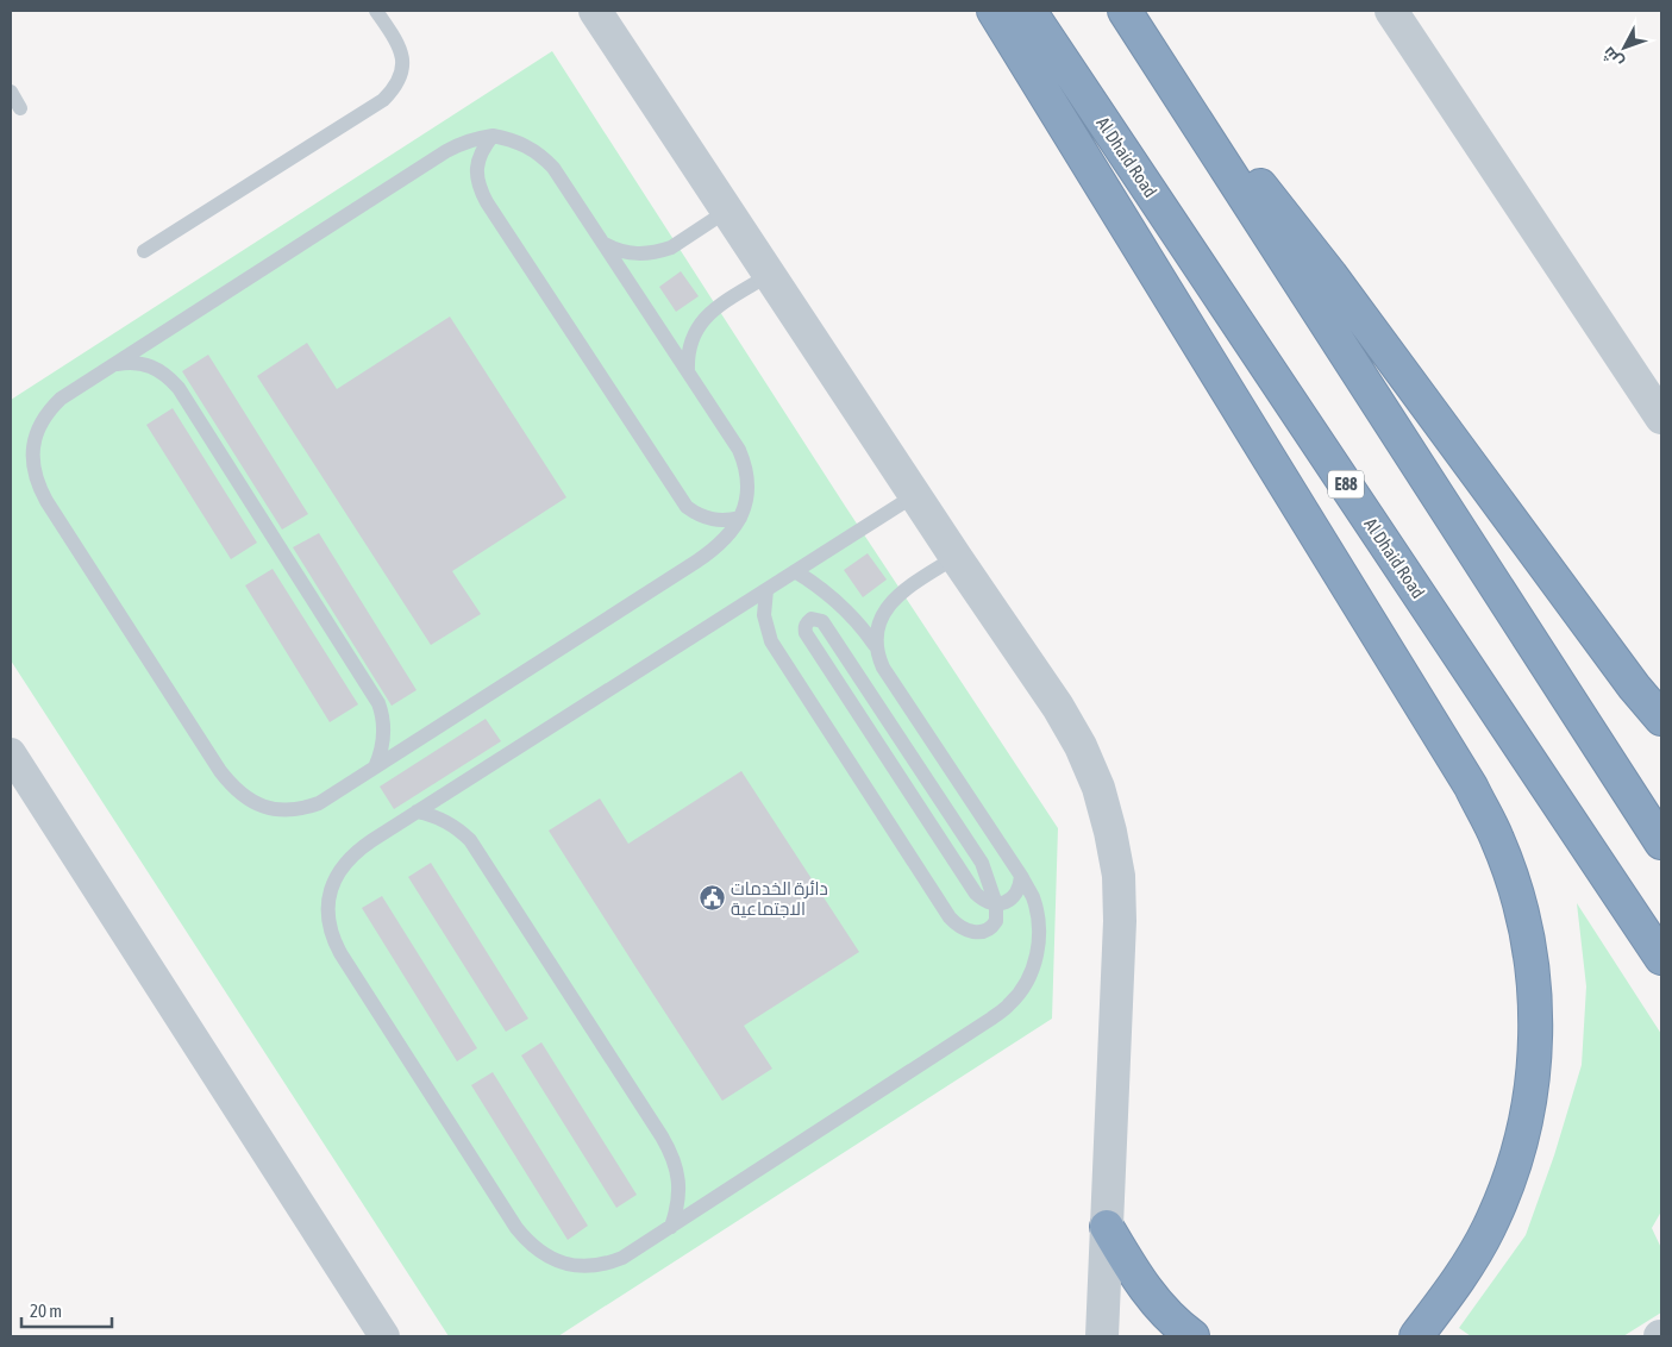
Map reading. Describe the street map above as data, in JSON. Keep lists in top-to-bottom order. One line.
{"streets":{"highway":["Al Dhaid Road","E88"]},"places":{"public building":["دائرة الخدمات الاجتماعية"]},"scale_bar":"20 m","north":"bottom left"}
